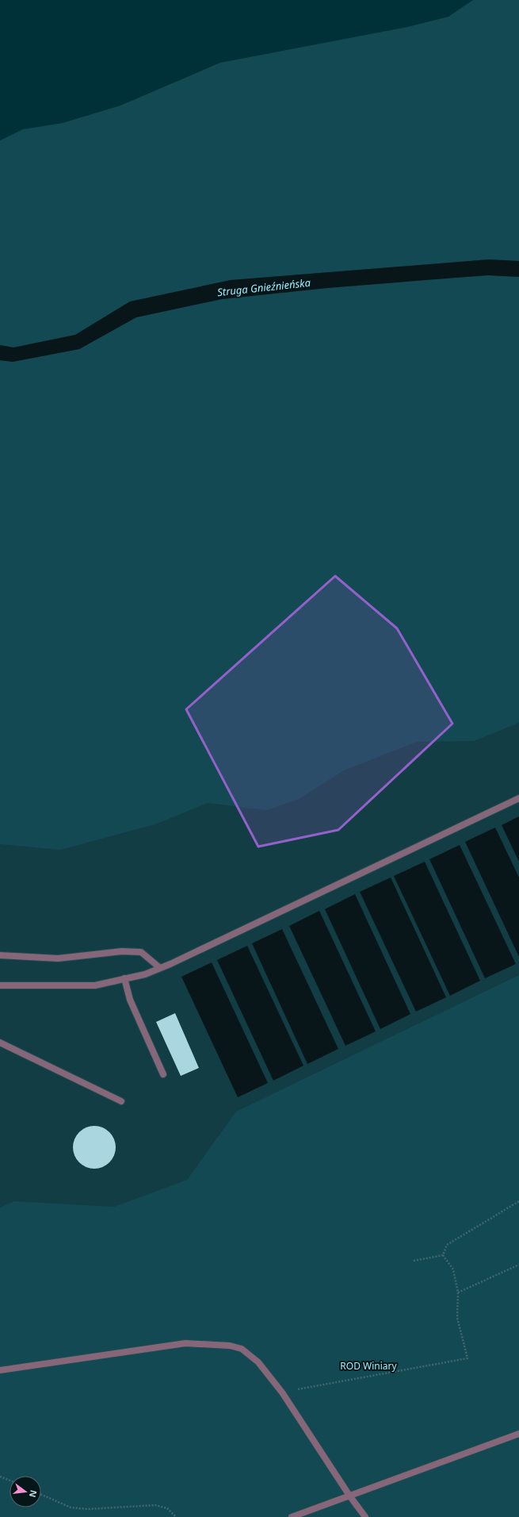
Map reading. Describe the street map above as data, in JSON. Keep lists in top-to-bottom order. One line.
{"water":["Struga Gnieźnieńska"],"parks":["ROD Winiary"],"north":"right"}
